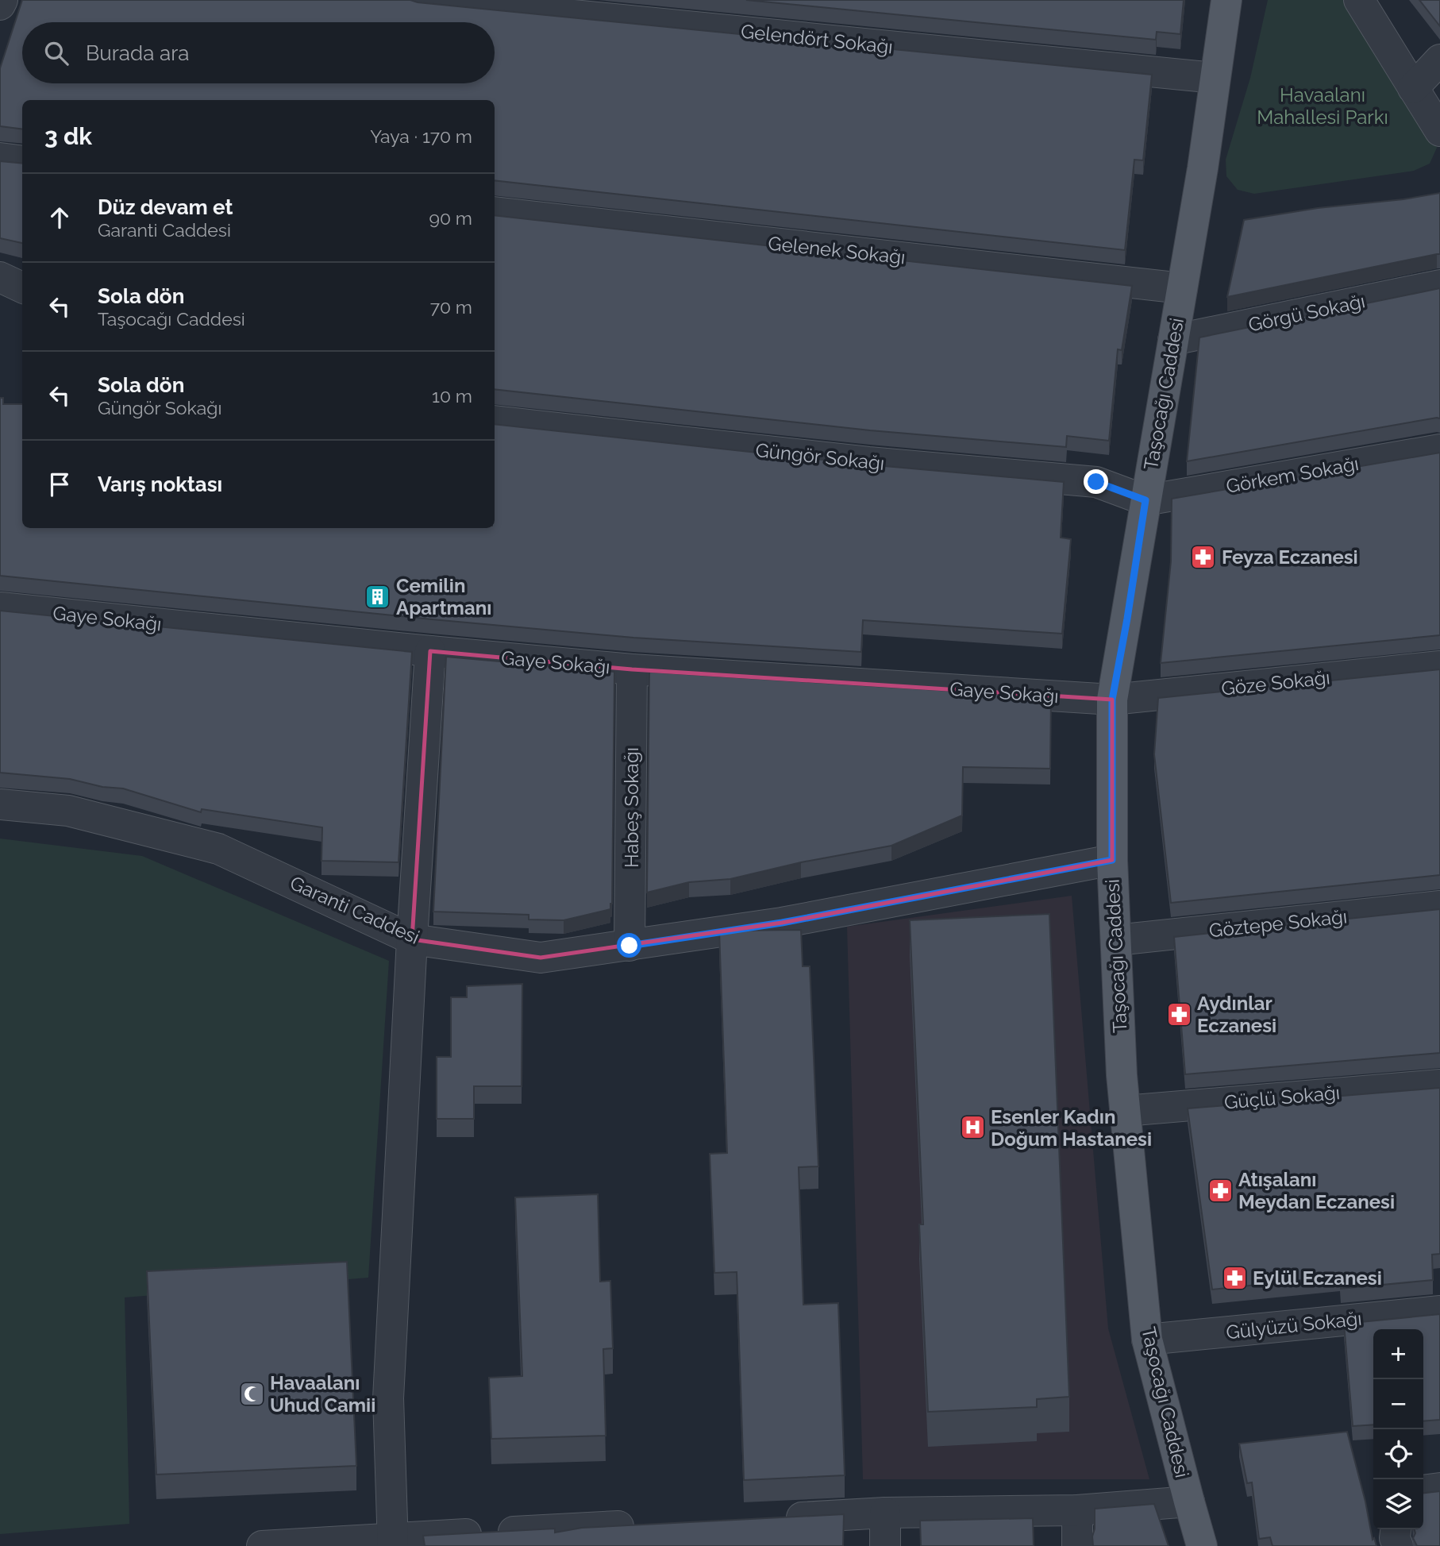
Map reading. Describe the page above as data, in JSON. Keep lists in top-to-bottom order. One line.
{"streets":{"main road":["Taşocağı Caddesi"],"street":["Gelendört Sokağı","Gelenek Sokağı","Görgü Sokağı","Güngör Sokağı","Görkem Sokağı","Gaye Sokağı","Göze Sokağı","Habeş Sokağı","Garanti Caddesi","Göztepe Sokağı","Güçlü Sokağı","Gülyüzü Sokağı"]},"crossings":[["Gelendört Sokağı","Taşocağı Caddesi"],["Gelenek Sokağı","Taşocağı Caddesi"],["Görgü Sokağı","Taşocağı Caddesi"],["Taşocağı Caddesi","Güngör Sokağı"],["Taşocağı Caddesi","Görkem Sokağı"],["Taşocağı Caddesi","Gaye Sokağı"],["Taşocağı Caddesi","Göze Sokağı"],["Taşocağı Caddesi","Garanti Caddesi"],["Taşocağı Caddesi","Göztepe Sokağı"],["Taşocağı Caddesi","Güçlü Sokağı"],["Taşocağı Caddesi","Gülyüzü Sokağı"],["Güngör Sokağı","Görkem Sokağı"],["Gaye Sokağı","Göze Sokağı"],["Gaye Sokağı","Habeş Sokağı"],["Habeş Sokağı","Garanti Caddesi"]],"parks":["Havaalanı Mahallesi Parkı"],"places":{"pharmacy":["Feyza Eczanesi","Aydınlar Eczanesi","Atışalanı Meydan Eczanesi","Eylül Eczanesi"],"building":["Cemilin Apartmanı"],"hospital":["Esenler Kadın Doğum Hastanesi"],"mosque":["Havaalanı Uhud Camii"]},"page":{"search":"Burada ara","heading":["3 dk","Yaya · 170 m"],"list":[["Düz devam et","Garanti Caddesi","90 m"],["Sola dön","Taşocağı Caddesi","70 m"],["Sola dön","Güngör Sokağı","10 m"],"Varış noktası"],"map_buttons":["+","−"]}}
